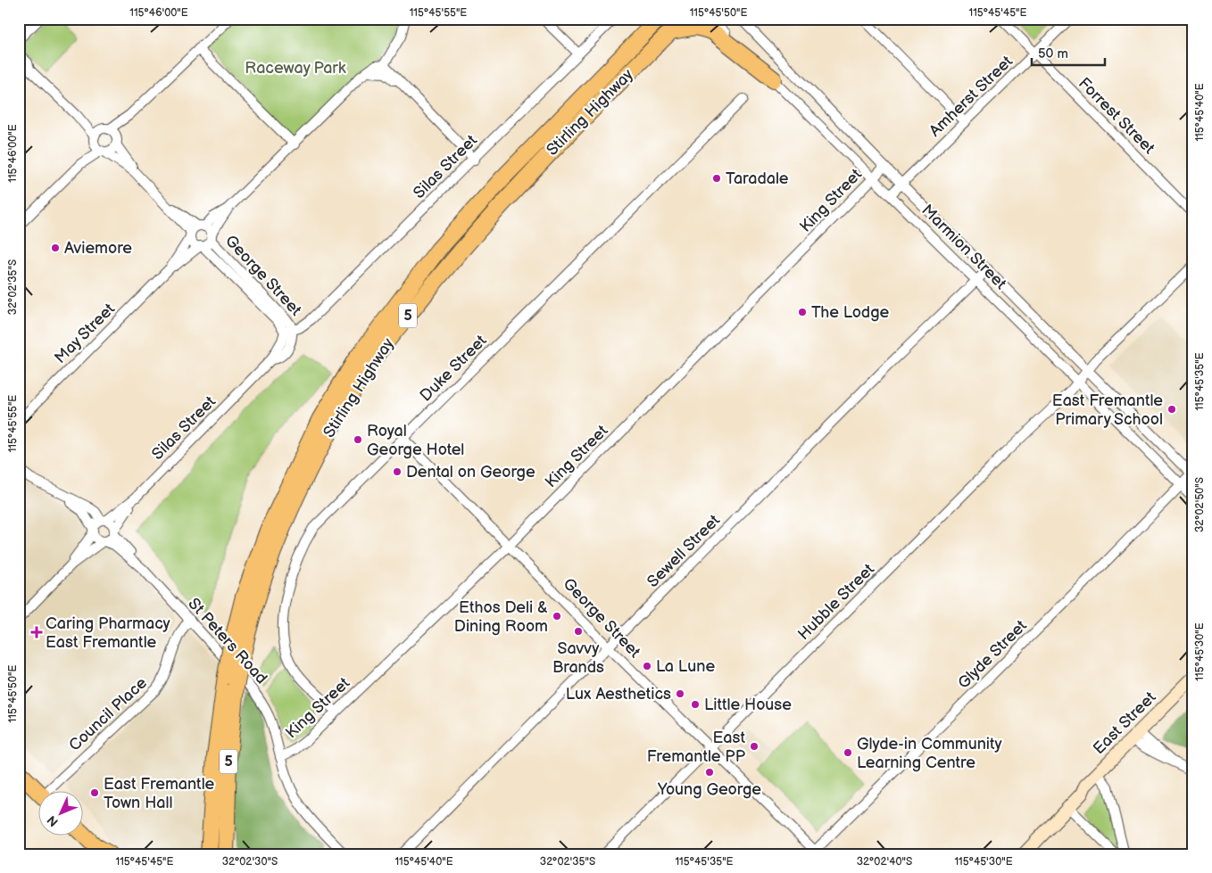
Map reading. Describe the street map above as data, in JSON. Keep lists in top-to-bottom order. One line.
{"streets":{"highway":["Stirling Highway","5"],"street":["Amherst Street","Forrest Street","Silas Street","King Street","Marmion Street","George Street","May Street","Duke Street","Sewell Street","Hubble Street","St Peters Road","Glyde Street","Council Place","East Street"]},"crossings":[["Amherst Street","Forrest Street"],["Amherst Street","Marmion Street"],["Silas Street","George Street"],["Silas Street","St Peters Road"],["King Street","Marmion Street"],["King Street","George Street"],["King Street","Duke Street"],["King Street","St Peters Road"],["Marmion Street","Sewell Street"],["Marmion Street","Hubble Street"],["Marmion Street","Glyde Street"],["George Street","May Street"],["George Street","Duke Street"],["George Street","Sewell Street"],["George Street","Hubble Street"],["George Street","Glyde Street"],["St Peters Road","Council Place"]],"parks":["Raceway Park"],"places":{"other":["Taradale","Aviemore","The Lodge","East Fremantle Primary School","Royal George Hotel","Dental on George","Ethos Deli & Dining Room","Savvy Brands","La Lune","Lux Aesthetics","Little House","East Fremantle PP","Glyde-in Community Learning Centre","Young George","East Fremantle Town Hall"],"health":["Caring Pharmacy East Fremantle"]},"scale_bar":"50 m","north":"bottom left","coordinates":["115°46'00\"E","115°45'55\"E","115°45'50\"E","115°45'45\"E","115°45'40\"E","32°02'35\"S","115°45'35\"E","32°02'50\"S","115°45'30\"E","32°02'30\"S","32°02'40\"S"]}
